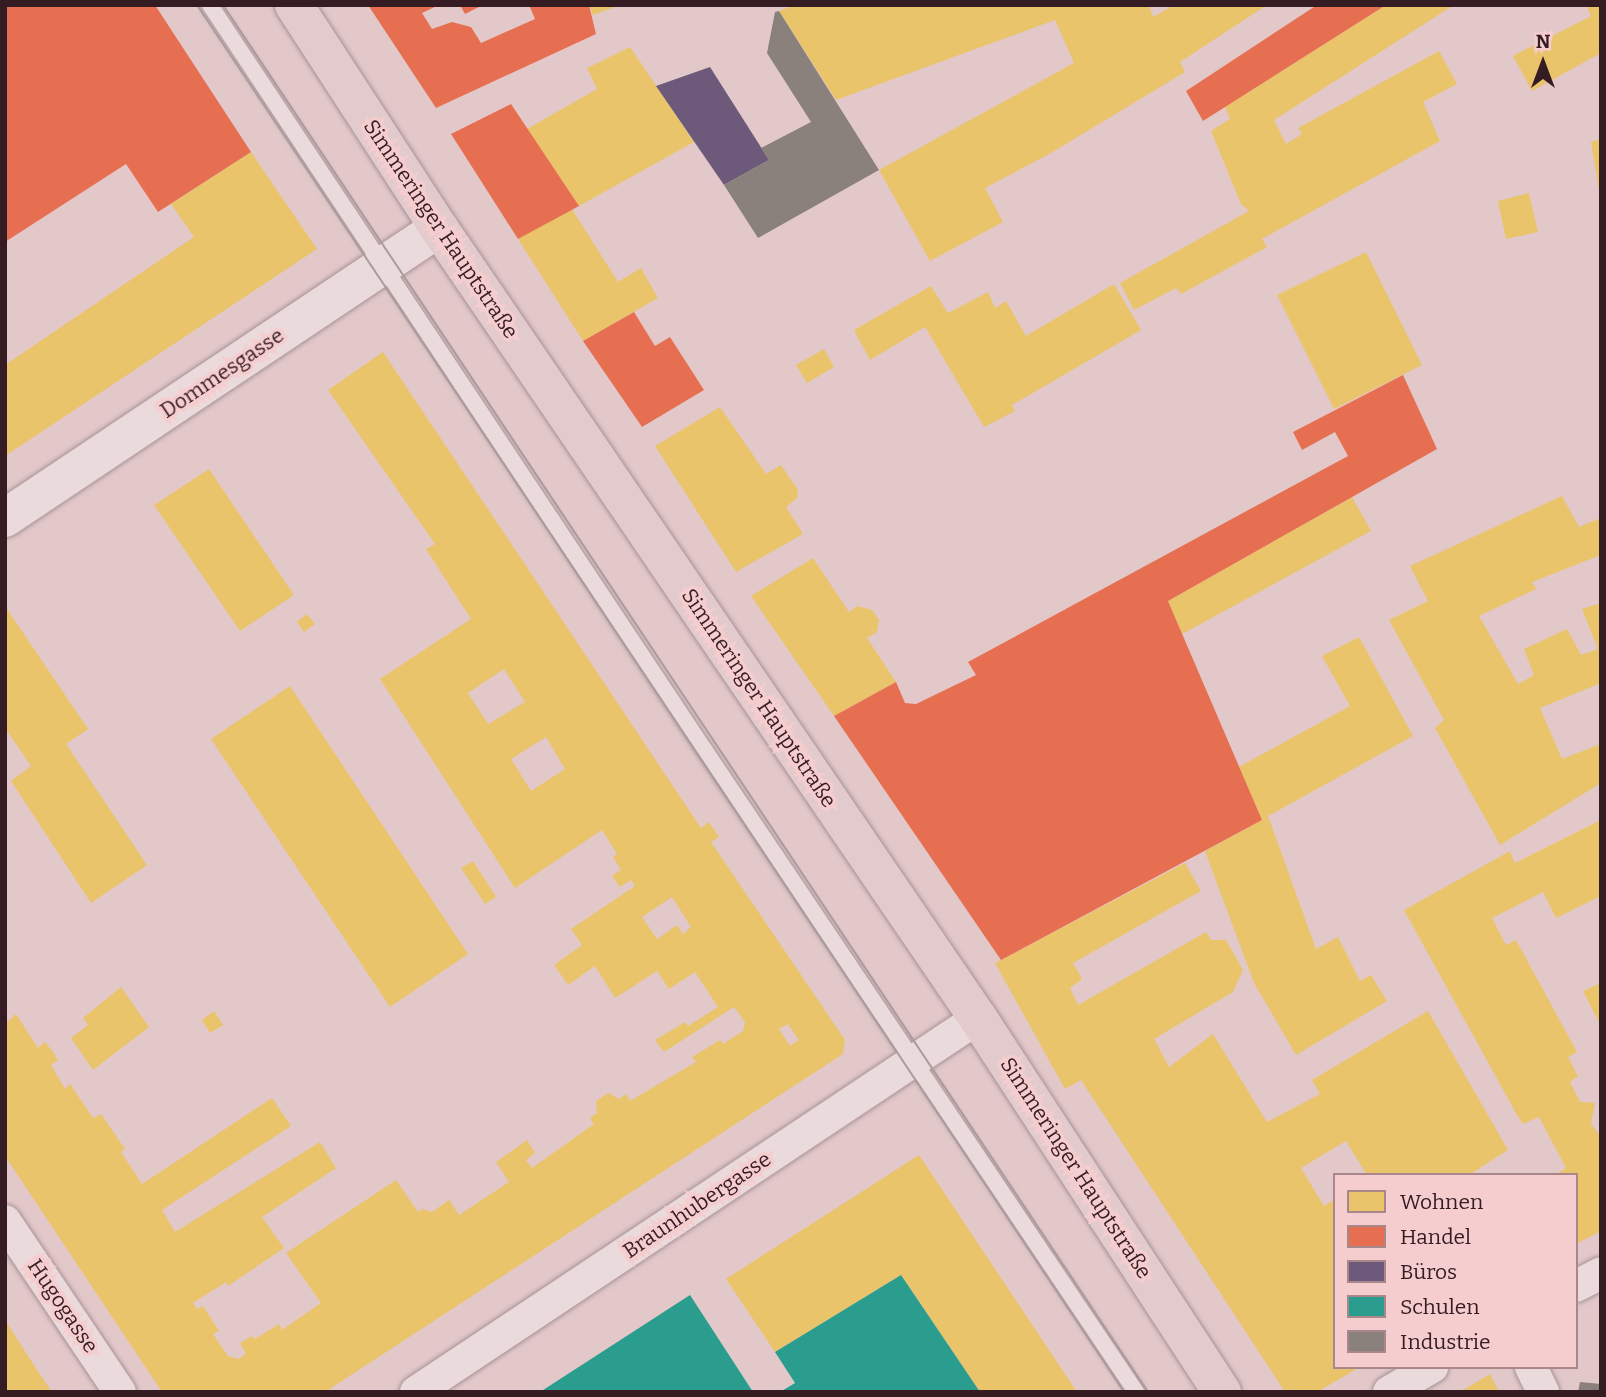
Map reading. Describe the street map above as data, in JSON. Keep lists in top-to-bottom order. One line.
{"streets":{"main road":["Simmeringer Hauptstraße"],"street":["Dommesgasse","Braunhubergasse","Hugogasse"]},"crossings":[["Simmeringer Hauptstraße","Dommesgasse"],["Simmeringer Hauptstraße","Braunhubergasse"]],"legend":["Wohnen","Handel","Büros","Schulen","Industrie"],"north":"top"}
